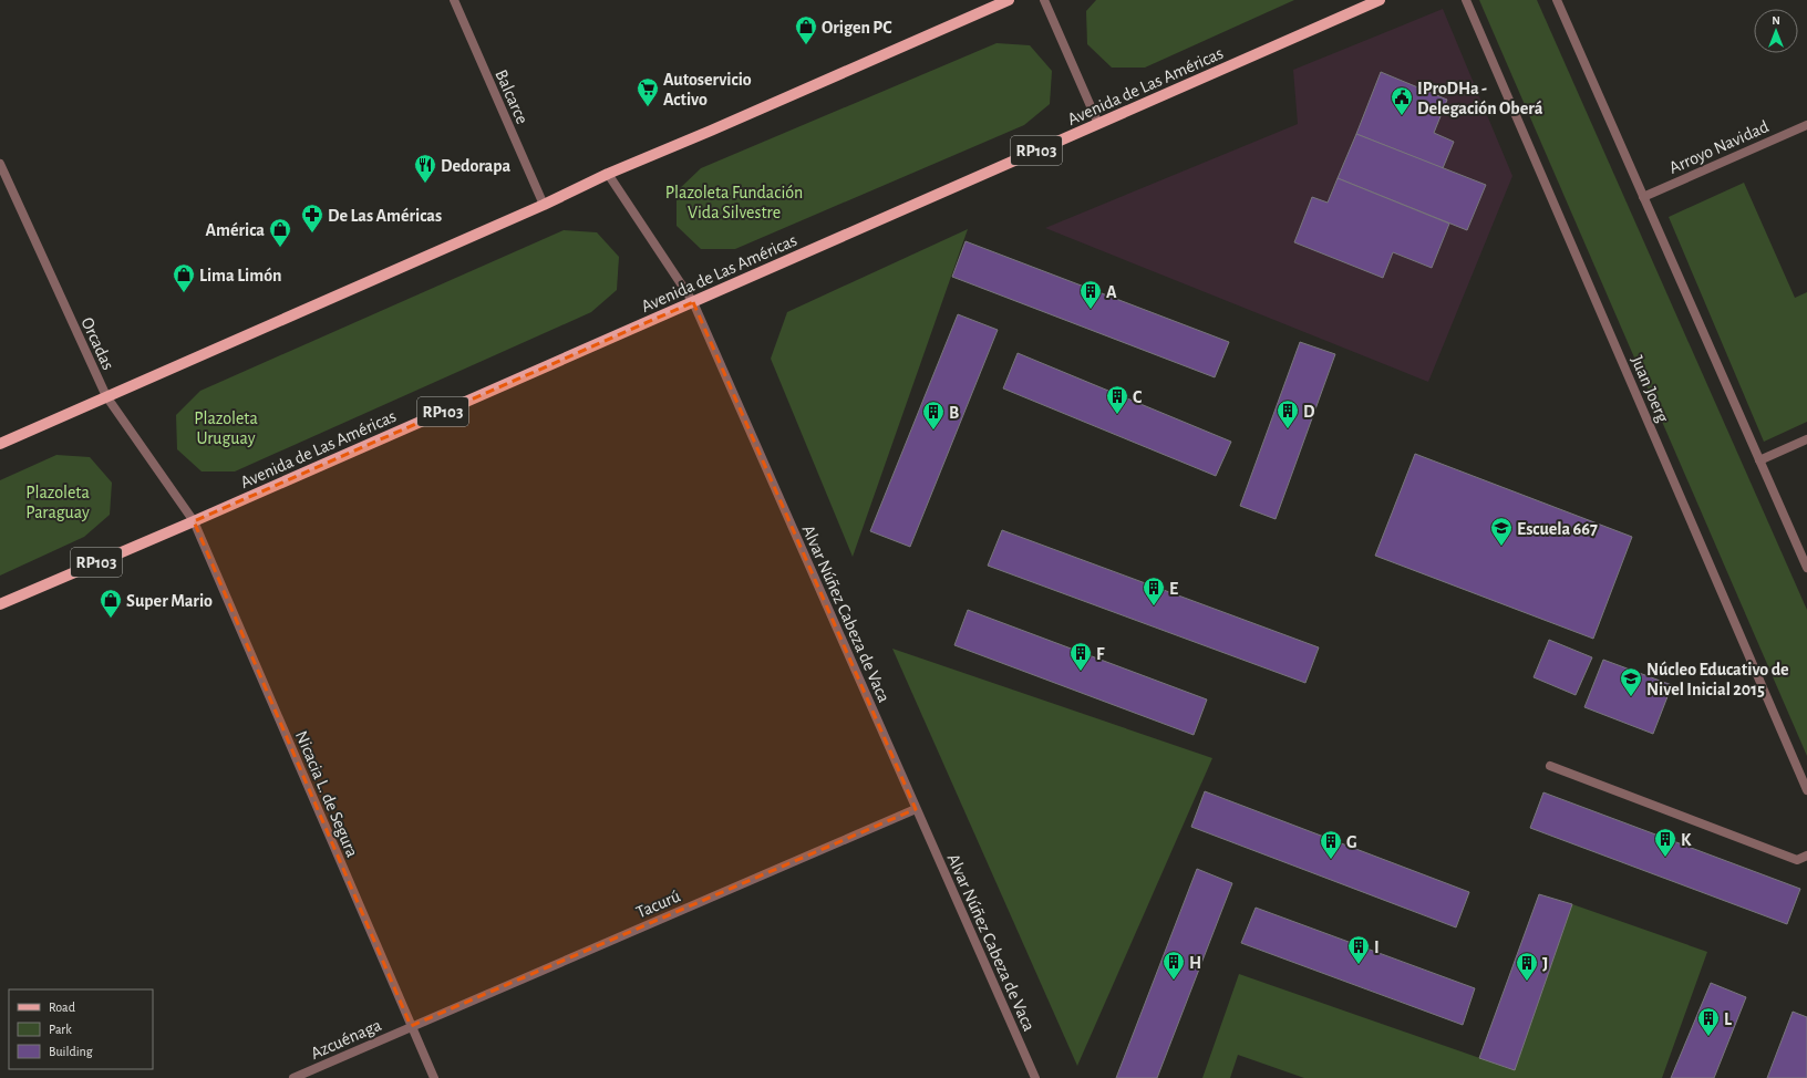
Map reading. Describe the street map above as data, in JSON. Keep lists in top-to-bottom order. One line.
{"streets":{"main road":["Avenida de Las Américas","RP103"],"street":["Balcarce","Arroyo Navidad","Orcadas","Juan Joerg","Alvar Núñez Cabeza de Vaca","Nicacia L. de Segura","Tacurú","Azcuénaga"]},"crossings":[["Avenida de Las Américas","RP103"],["Avenida de Las Américas","Orcadas"],["Avenida de Las Américas","Alvar Núñez Cabeza de Vaca"],["Avenida de Las Américas","Nicacia L. de Segura"],["RP103","Orcadas"],["RP103","Nicacia L. de Segura"],["Orcadas","Nicacia L. de Segura"],["Alvar Núñez Cabeza de Vaca","Tacurú"],["Nicacia L. de Segura","Tacurú"],["Nicacia L. de Segura","Azcuénaga"],["Tacurú","Azcuénaga"]],"parks":["Plazoleta Fundación Vida Silvestre","Plazoleta Uruguay","Plazoleta Paraguay"],"places":{"shop":["Origen PC","América","Lima Limón","Super Mario"],"supermarket":["Autoservicio Activo"],"public building":["IProDHa - Delegación Oberá"],"restaurant":["Dedorapa"],"pharmacy":["De Las Américas"],"building":["A","C","D","B","E","F","K","G","I","H","J","L"],"school or university":["Escuela 667","Núcleo Educativo de Nivel Inicial 2015"]},"legend":["Road","Park","Building"],"north":"top"}
